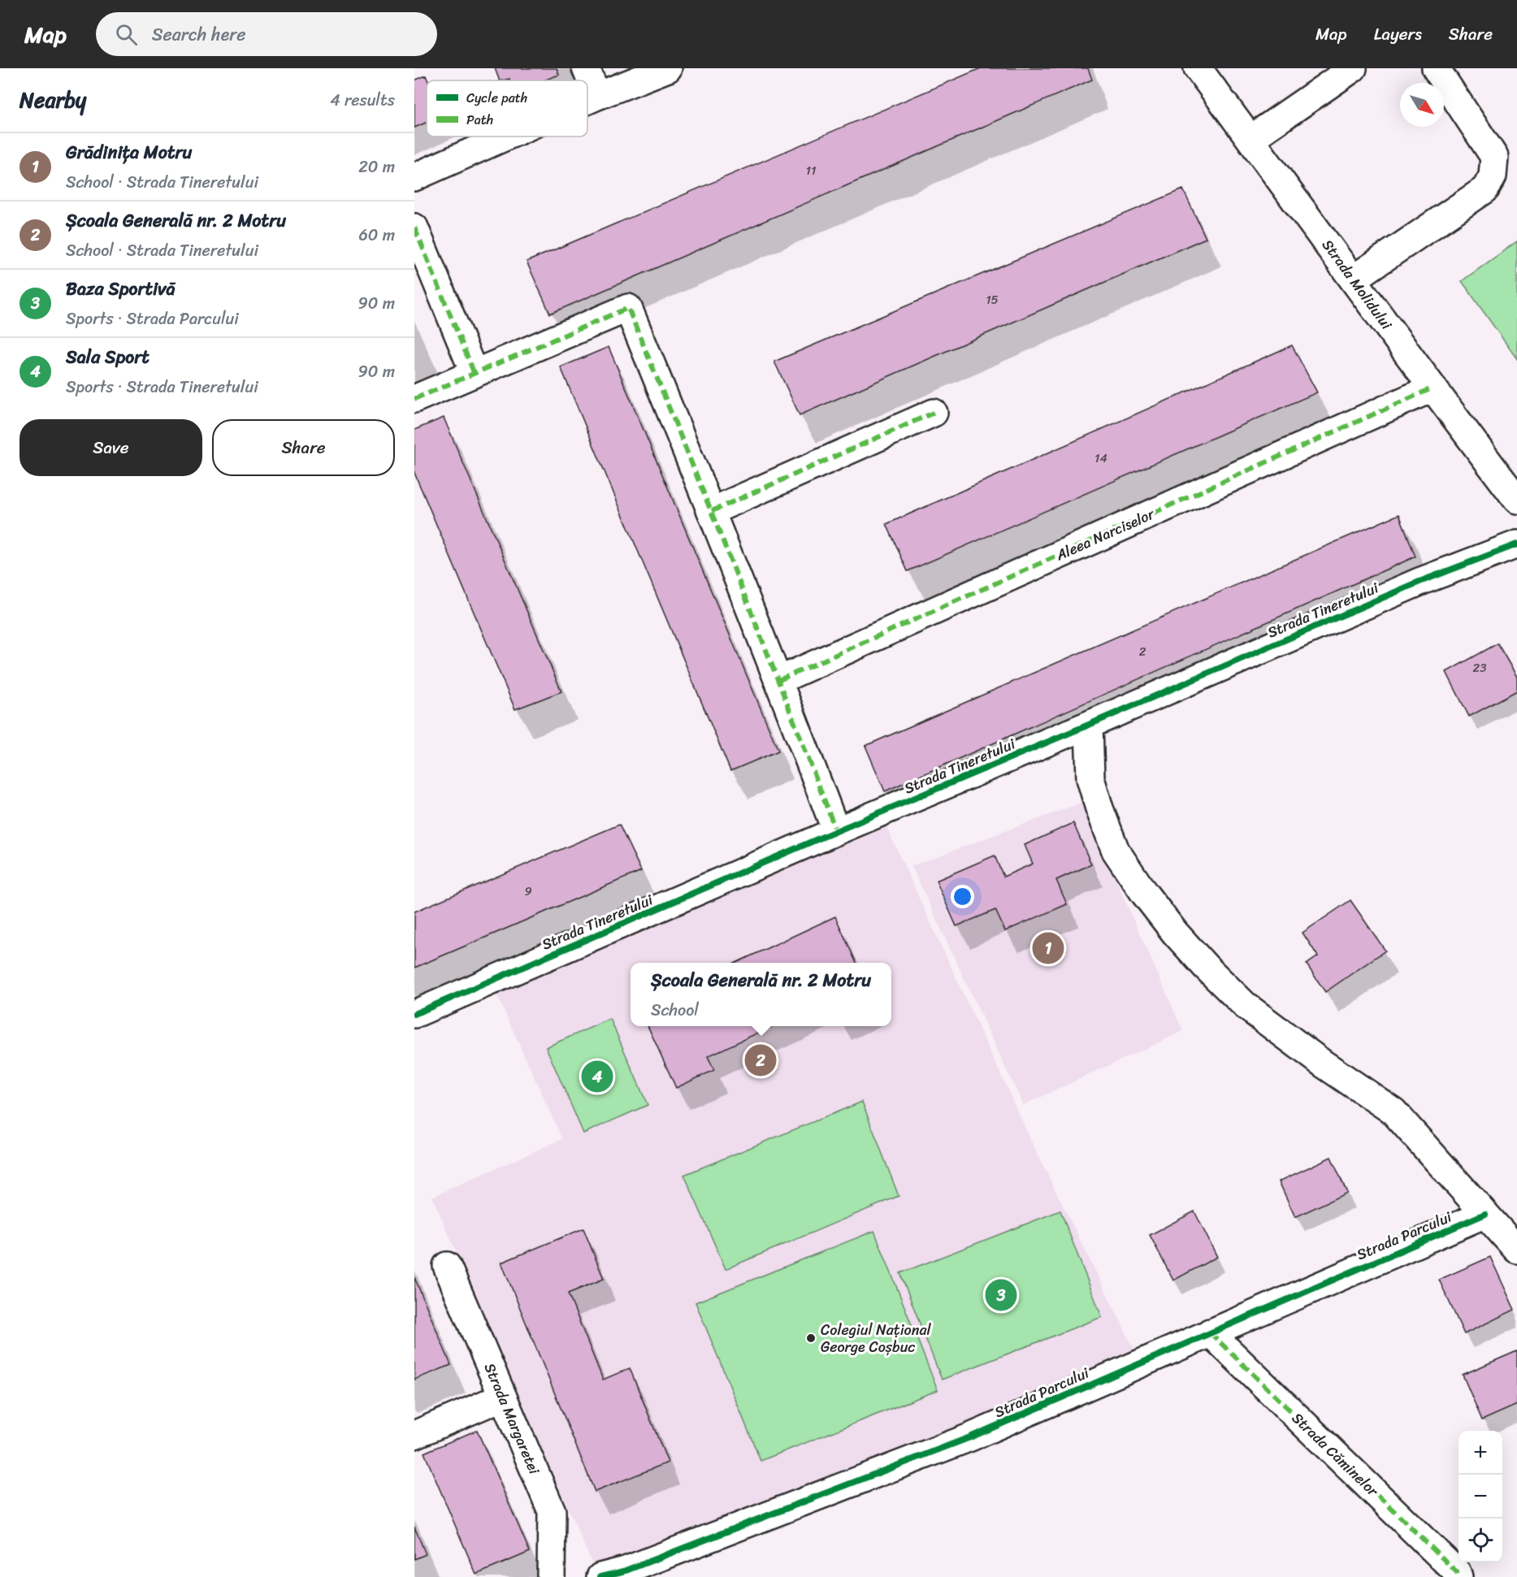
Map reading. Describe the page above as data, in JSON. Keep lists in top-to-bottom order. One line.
{"streets":{"street":["Strada Molidului","Aleea Narciselor","Strada Tineretului","Strada Parcului","Strada Margaretei","Strada Căminelor"]},"crossings":[["Strada Molidului","Aleea Narciselor"],["Strada Parcului","Strada Căminelor"]],"places":["Colegiul Național George Coșbuc"],"house_numbers":["11","15","14","2","23","9"],"legend":["Cycle path","Path"],"north":"bottom right","page":{"header":"Map","search":"Search here","nav":["Map","Layers","Share"],"heading":["Nearby","4 results"],"list":[{"mark":"1","name":"Grădinița Motru","note":"School · Strada Tineretului","value":"20 m"},{"mark":"2","name":"Școala Generală nr. 2 Motru","note":"School · Strada Tineretului","value":"60 m"},{"mark":"3","name":"Baza Sportivă","note":"Sports · Strada Parcului","value":"90 m"},{"mark":"4","name":"Sala Sport","note":"Sports · Strada Tineretului","value":"90 m"}],"buttons":["Save","Share"],"pins":["1","2","4","3"],"popup":["Școala Generală nr. 2 Motru","School"],"map_buttons":["+","−"]}}
